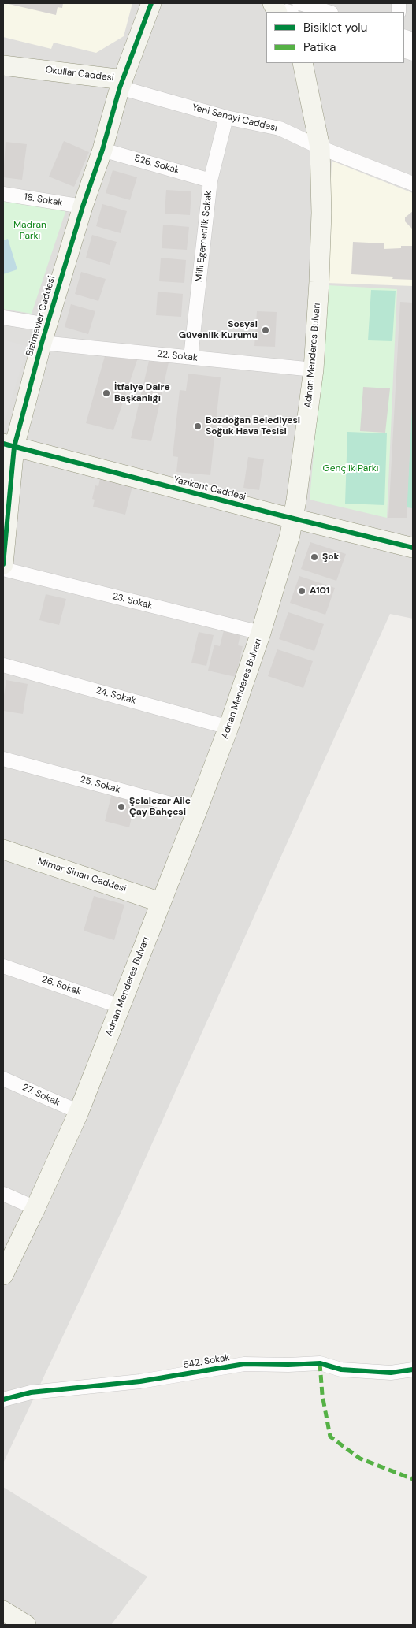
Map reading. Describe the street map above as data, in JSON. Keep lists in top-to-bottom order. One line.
{"streets":{"street":["Okullar Caddesi","Yeni Sanayi Caddesi","526. Sokak","18. Sokak","Milli Egemenlik Sokak","Bizimevler Caddesi","Adnan Menderes Bulvarı","22. Sokak","Yazıkent Caddesi","23. Sokak","24. Sokak","25. Sokak","Mimar Sinan Caddesi","26. Sokak","27. Sokak","542. Sokak"]},"crossings":[["Okullar Caddesi","Yeni Sanayi Caddesi"],["Okullar Caddesi","Bizimevler Caddesi"],["Yeni Sanayi Caddesi","Milli Egemenlik Sokak"],["Yeni Sanayi Caddesi","Bizimevler Caddesi"],["Yeni Sanayi Caddesi","Adnan Menderes Bulvarı"],["526. Sokak","Milli Egemenlik Sokak"],["526. Sokak","Bizimevler Caddesi"],["18. Sokak","Bizimevler Caddesi"],["Milli Egemenlik Sokak","22. Sokak"],["Bizimevler Caddesi","22. Sokak"],["Bizimevler Caddesi","Yazıkent Caddesi"],["Adnan Menderes Bulvarı","22. Sokak"],["Adnan Menderes Bulvarı","Yazıkent Caddesi"],["Adnan Menderes Bulvarı","23. Sokak"],["Adnan Menderes Bulvarı","24. Sokak"],["Adnan Menderes Bulvarı","25. Sokak"],["Adnan Menderes Bulvarı","Mimar Sinan Caddesi"],["Adnan Menderes Bulvarı","26. Sokak"],["Adnan Menderes Bulvarı","27. Sokak"]],"parks":["Madran Parkı","Gençlik Parkı"],"places":["Sosyal Güvenlik Kurumu","İtfaiye Daire Başkanlığı","Bozdoğan Belediyesi Soğuk Hava Tesisi","Şok","A101","Şelalezar Aile Çay Bahçesi"],"legend":["Bisiklet yolu","Patika"]}
